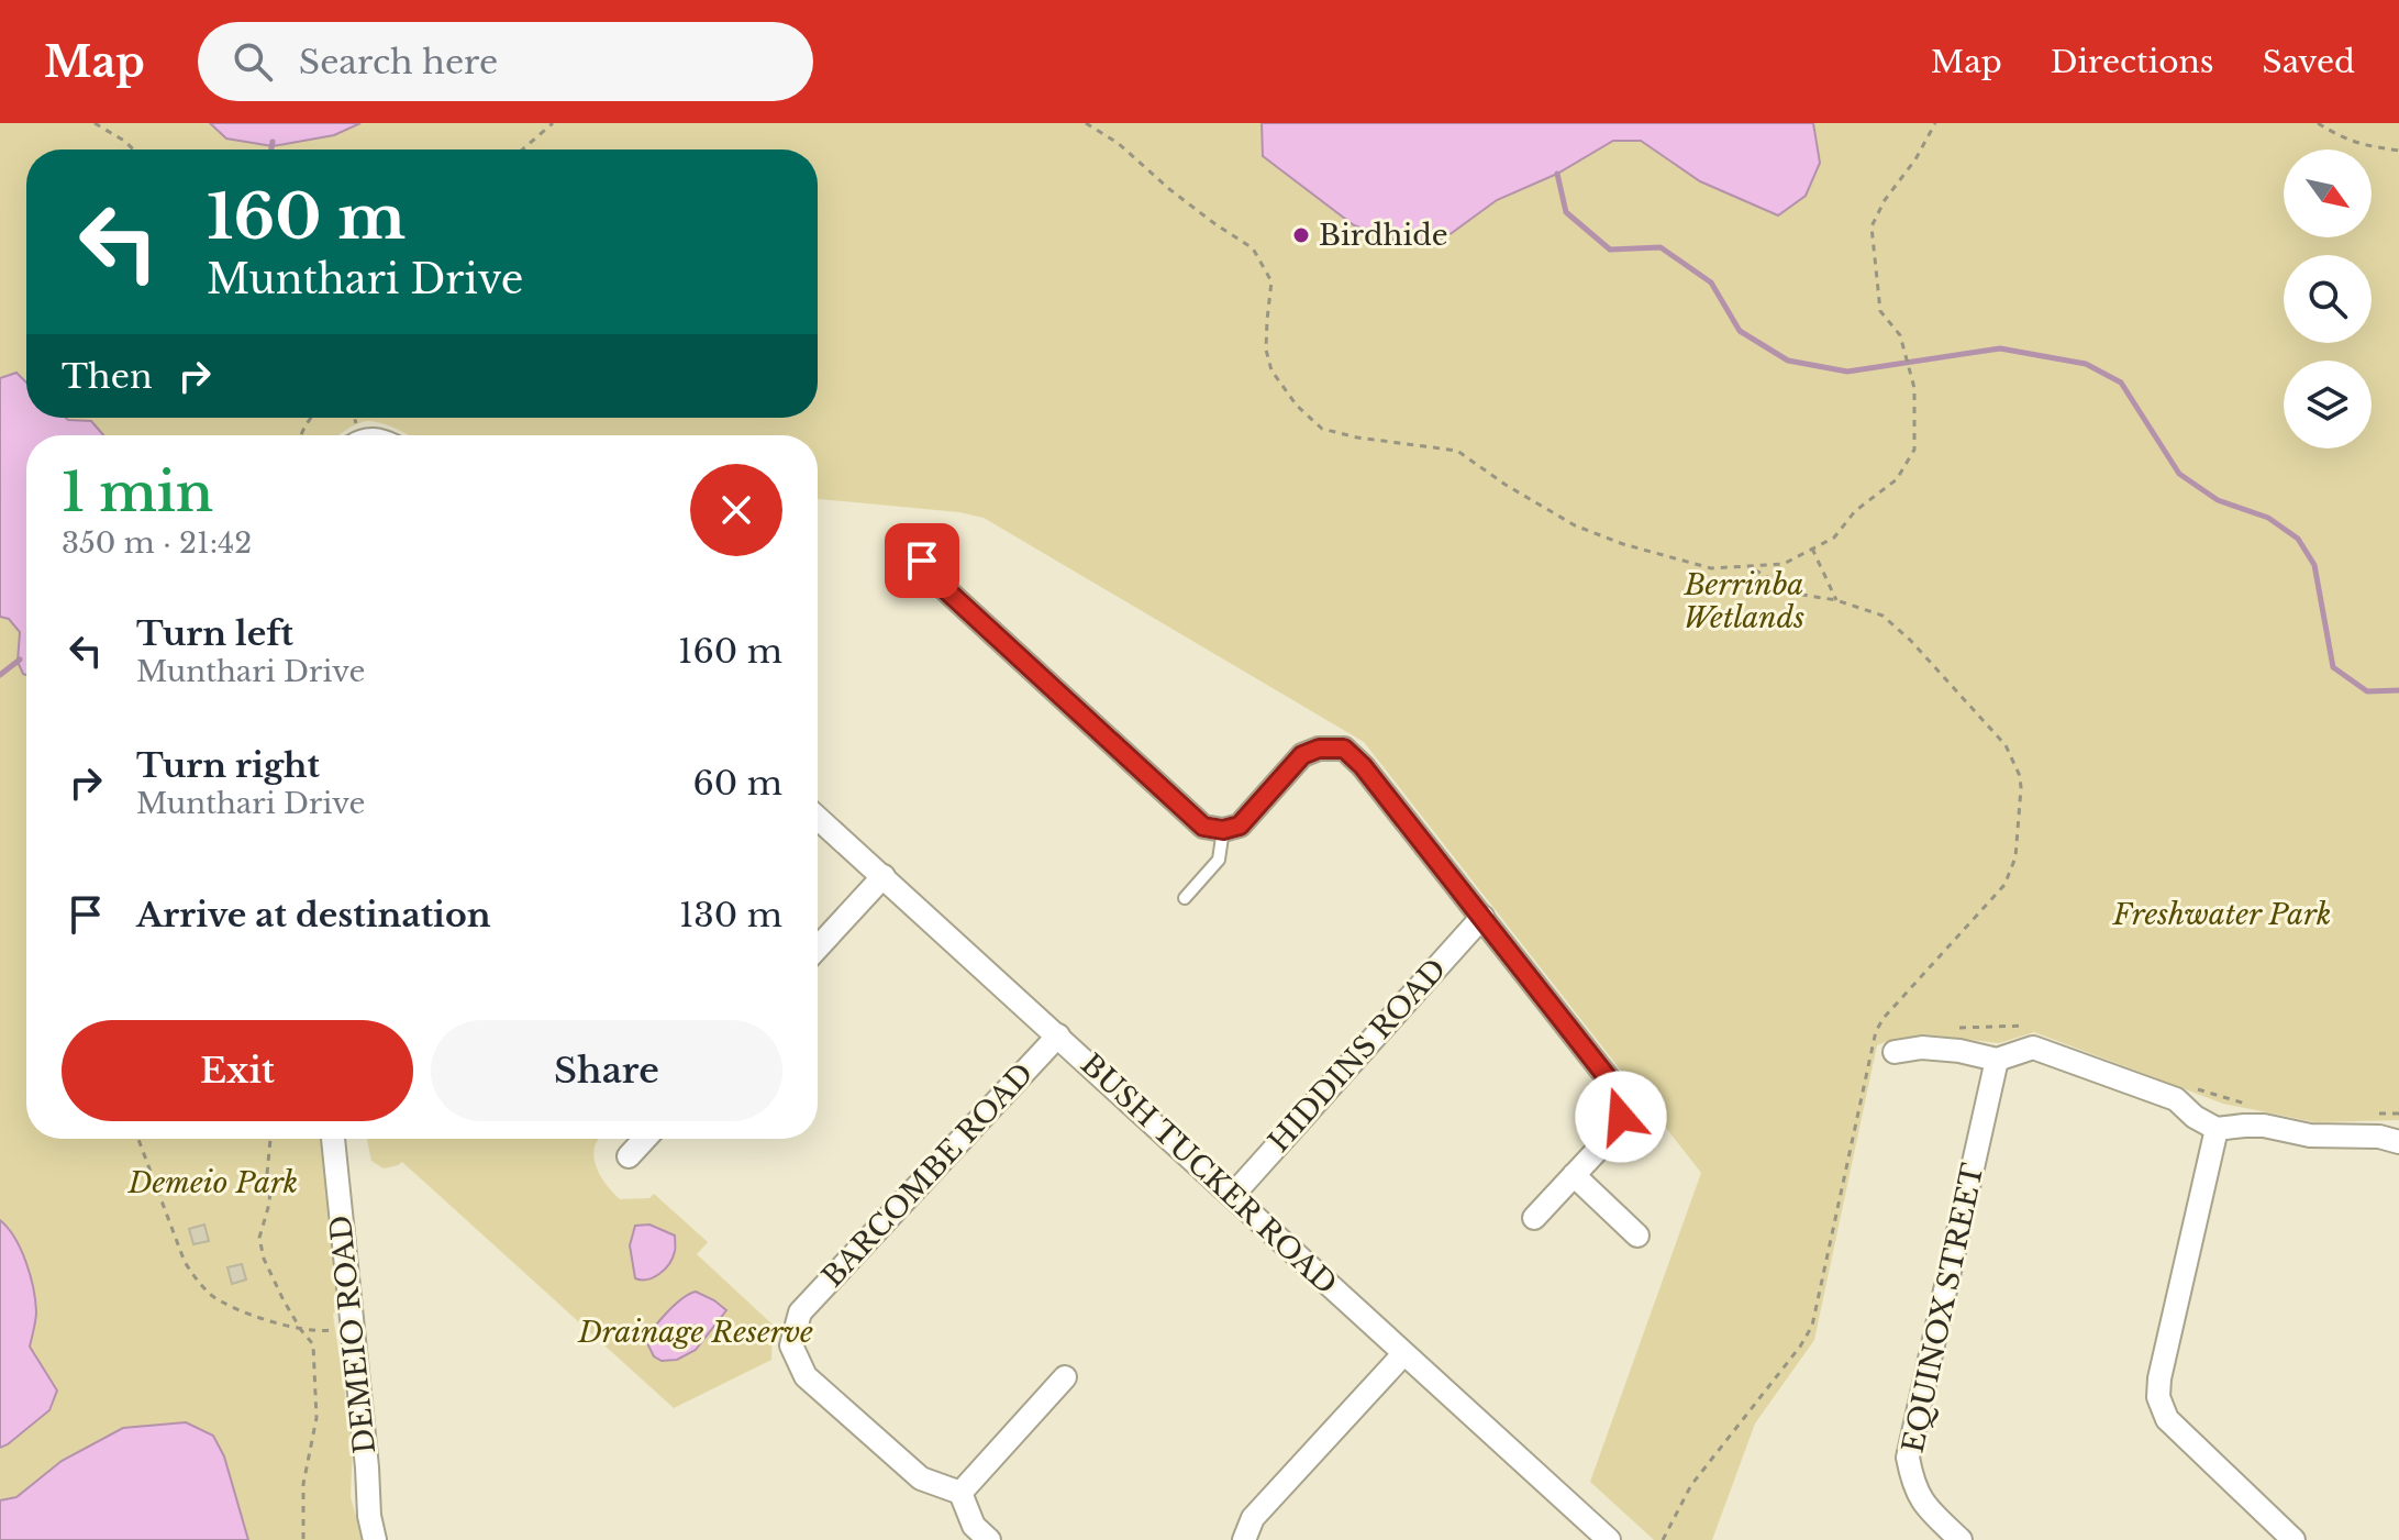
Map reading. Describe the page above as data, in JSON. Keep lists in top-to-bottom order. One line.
{"streets":{"street":["HIDDINS ROAD","BUSH TUCKER ROAD","BARCOMBE ROAD","EQUINOX STREET","DEMEIO ROAD"]},"crossings":[["HIDDINS ROAD","BUSH TUCKER ROAD"],["BUSH TUCKER ROAD","BARCOMBE ROAD"]],"parks":["Berrinba Wetlands","Freshwater Park","Demeio Park","Drainage Reserve"],"places":["Birdhide"],"north":"bottom right","page":{"header":"Map","search":"Search here","nav":["Map","Directions","Saved"],"turn":["160 m","Munthari Drive"],"then":"Then","heading":["1 min","350 m · 21:42"],"list":[{"name":"Turn left","note":"Munthari Drive","value":"160 m"},{"name":"Turn right","note":"Munthari Drive","value":"60 m"},{"name":"Arrive at destination","value":"130 m"}],"buttons":["Exit","Share"]}}
